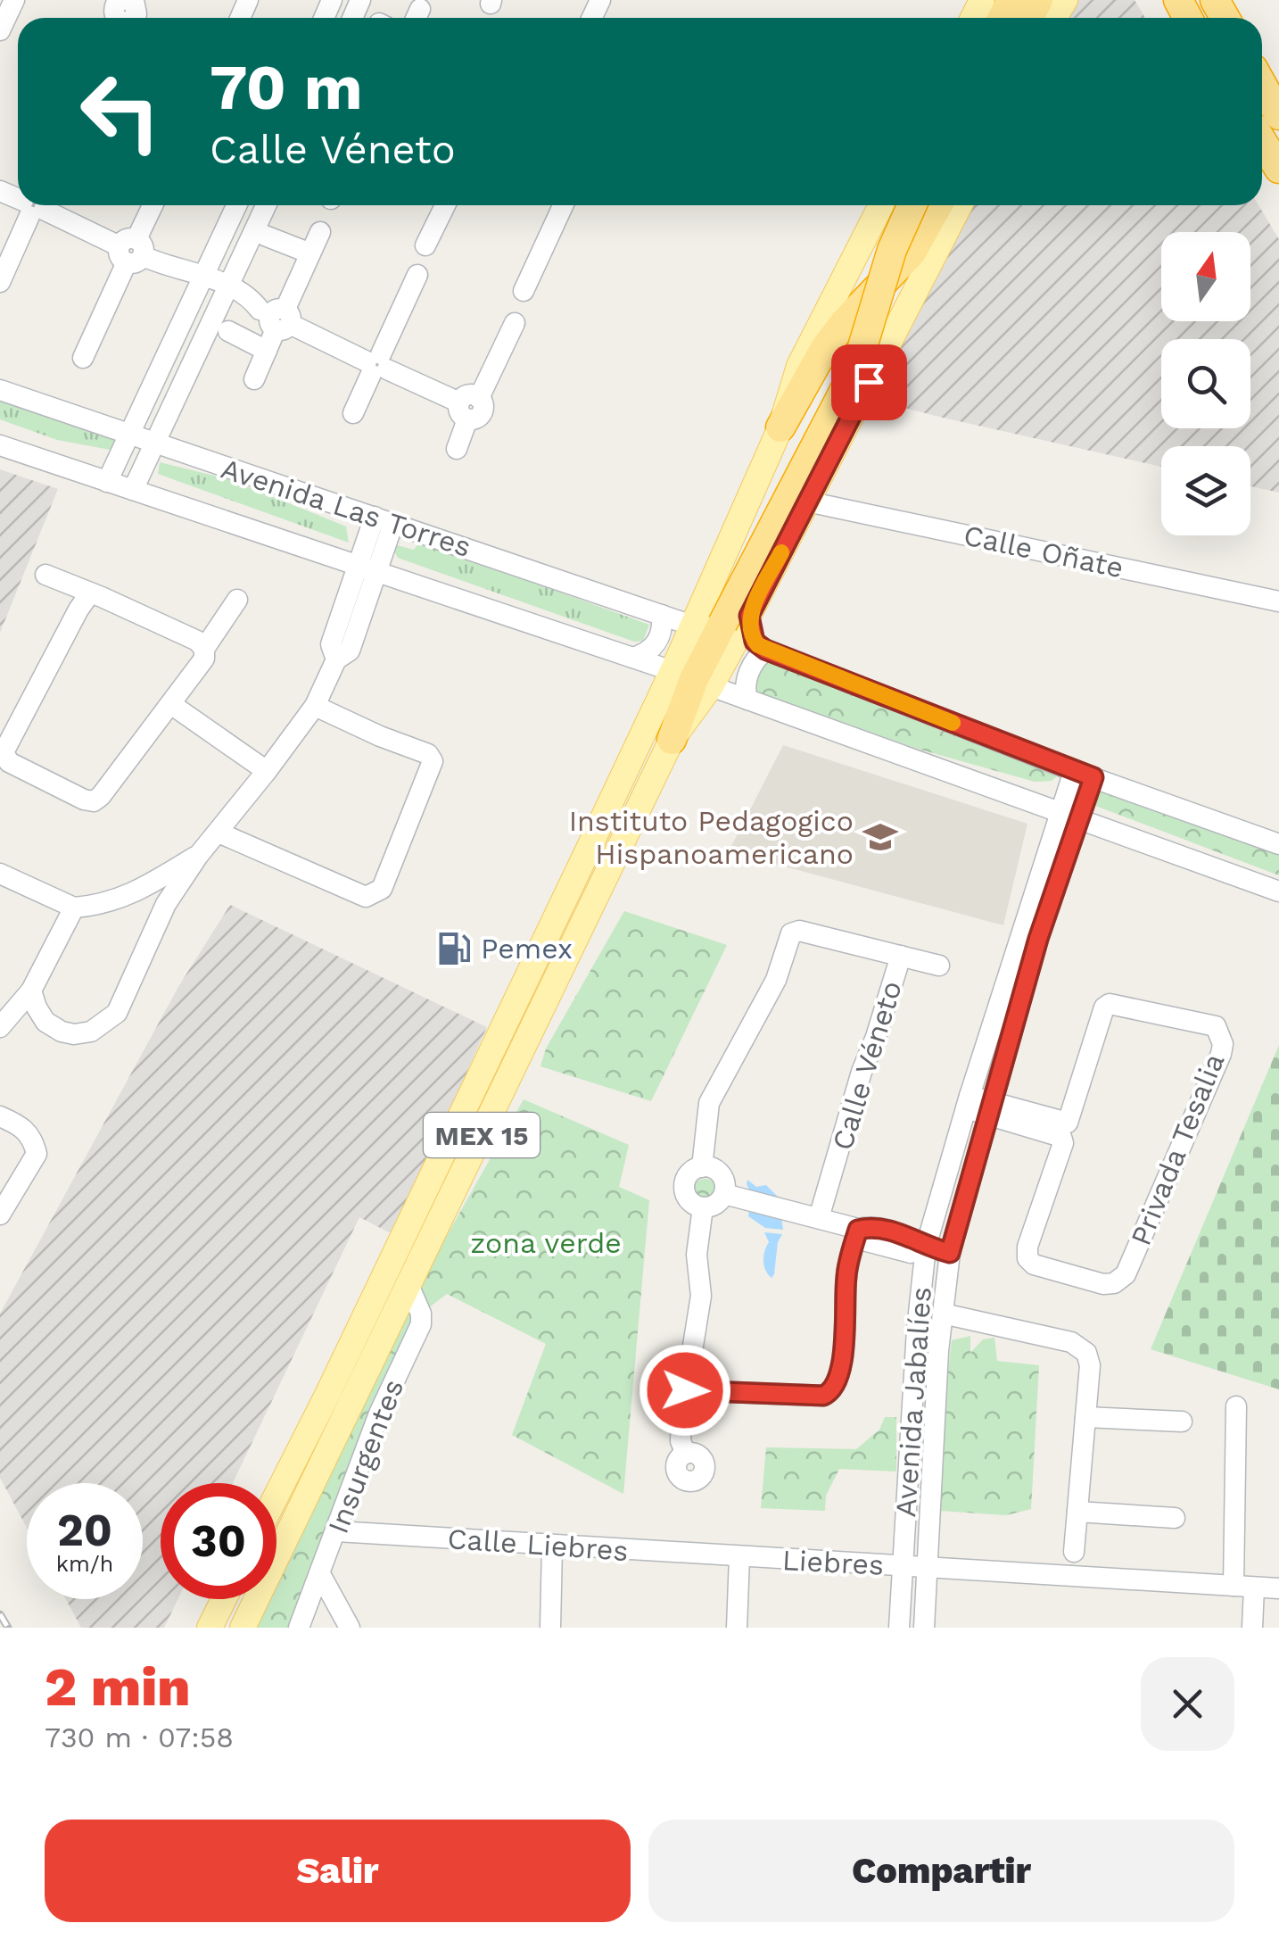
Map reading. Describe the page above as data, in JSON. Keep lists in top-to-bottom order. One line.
{"streets":{"highway":["MEX 15"],"street":["Avenida Las Torres","Calle Oñate","Calle Véneto","Privada Tesalia","Avenida Jabalíes","Insurgentes","Calle Liebres","Liebres"]},"crossings":[["Avenida Las Torres","MEX 15"],["Calle Oñate","MEX 15"],["MEX 15","Insurgentes"],["Avenida Jabalíes","Liebres"],["Insurgentes","Calle Liebres"],["Calle Liebres","Liebres"]],"parks":["zona verde"],"places":{"school or university":["Instituto Pedagogico Hispanoamericano"],"fuel station":["Pemex"]},"north":"top","page":{"turn":["70 m","Calle Véneto"],"speed":"20 km/h","limit":"30","heading":["2 min","730 m · 07:58"],"buttons":["Salir","Compartir"]}}
